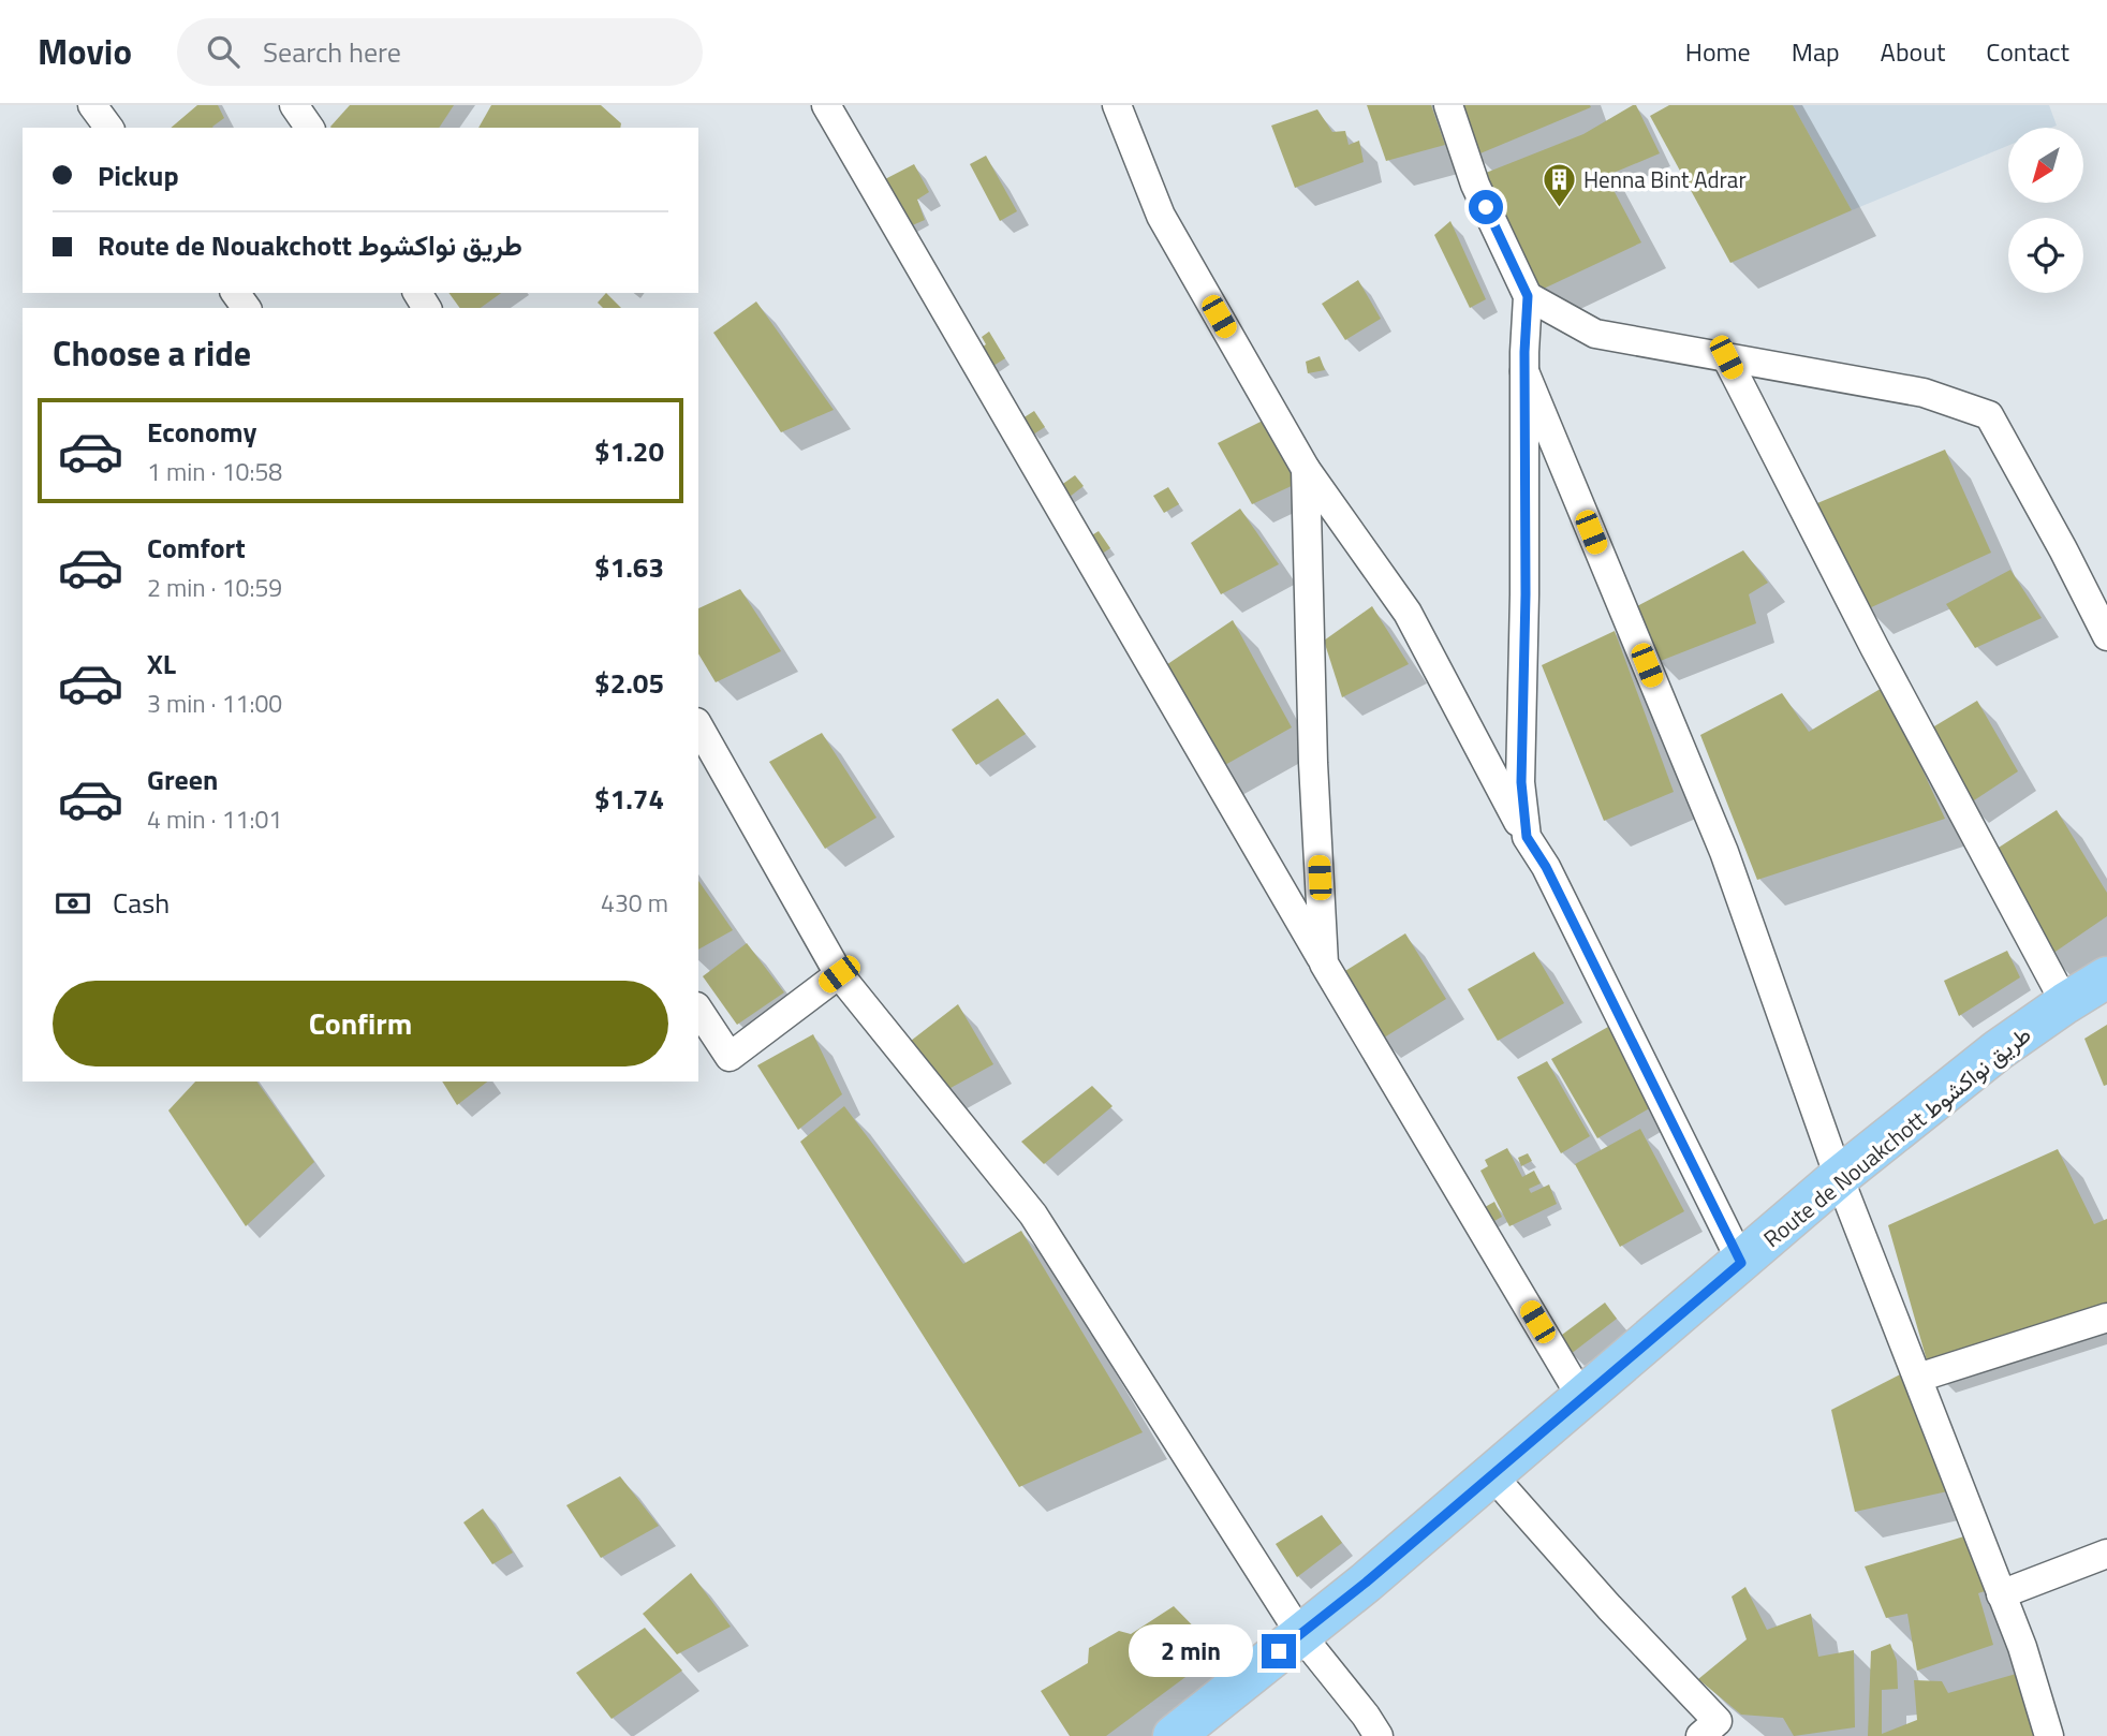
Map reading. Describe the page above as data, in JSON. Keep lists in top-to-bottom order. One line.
{"streets":{"highway":["Route de Nouakchott طريق نواكشوط"]},"places":{"building":["Henna Bint Adrar"]},"north":"bottom left","page":{"header":"Movio","search":"Search here","nav":["Home","Map","About","Contact"],"banner":["Pickup","Route de Nouakchott طريق نواكشوط"],"heading":"Choose a ride","list":[{"name":"Economy","note":"1 min · 10:58","value":"$1.20"},{"name":"Comfort","note":"2 min · 10:59","value":"$1.63"},{"name":"XL","note":"3 min · 11:00","value":"$2.05"},{"name":"Green","note":"4 min · 11:01","value":"$1.74"}],"pay":["Cash","430 m"],"buttons":"Confirm","bubble":"2 min"}}
